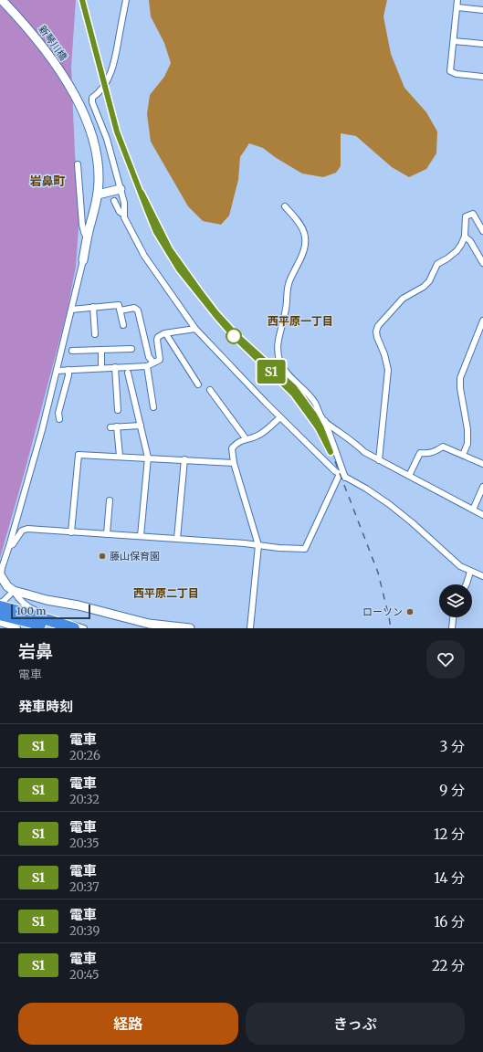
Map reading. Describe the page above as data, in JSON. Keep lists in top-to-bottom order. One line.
{"streets":{"street":["新琴川橋"]},"districts":["岩鼻町","西平原一丁目","西平原二丁目"],"places":["藤山保育園","ローソン"],"scale_bar":"100 m","page":{"on_map":"S1","scale":"100 m","heading":[["岩鼻","電車"],"発車時刻"],"list":[{"mark":"S1","name":"電車","note":"20:26","value":"3 分"},{"mark":"S1","name":"電車","note":"20:32","value":"9 分"},{"mark":"S1","name":"電車","note":"20:35","value":"12 分"},{"mark":"S1","name":"電車","note":"20:37","value":"14 分"},{"mark":"S1","name":"電車","note":"20:39","value":"16 分"},{"mark":"S1","name":"電車","note":"20:45","value":"22 分"}],"buttons":["経路","きっぷ"]}}
